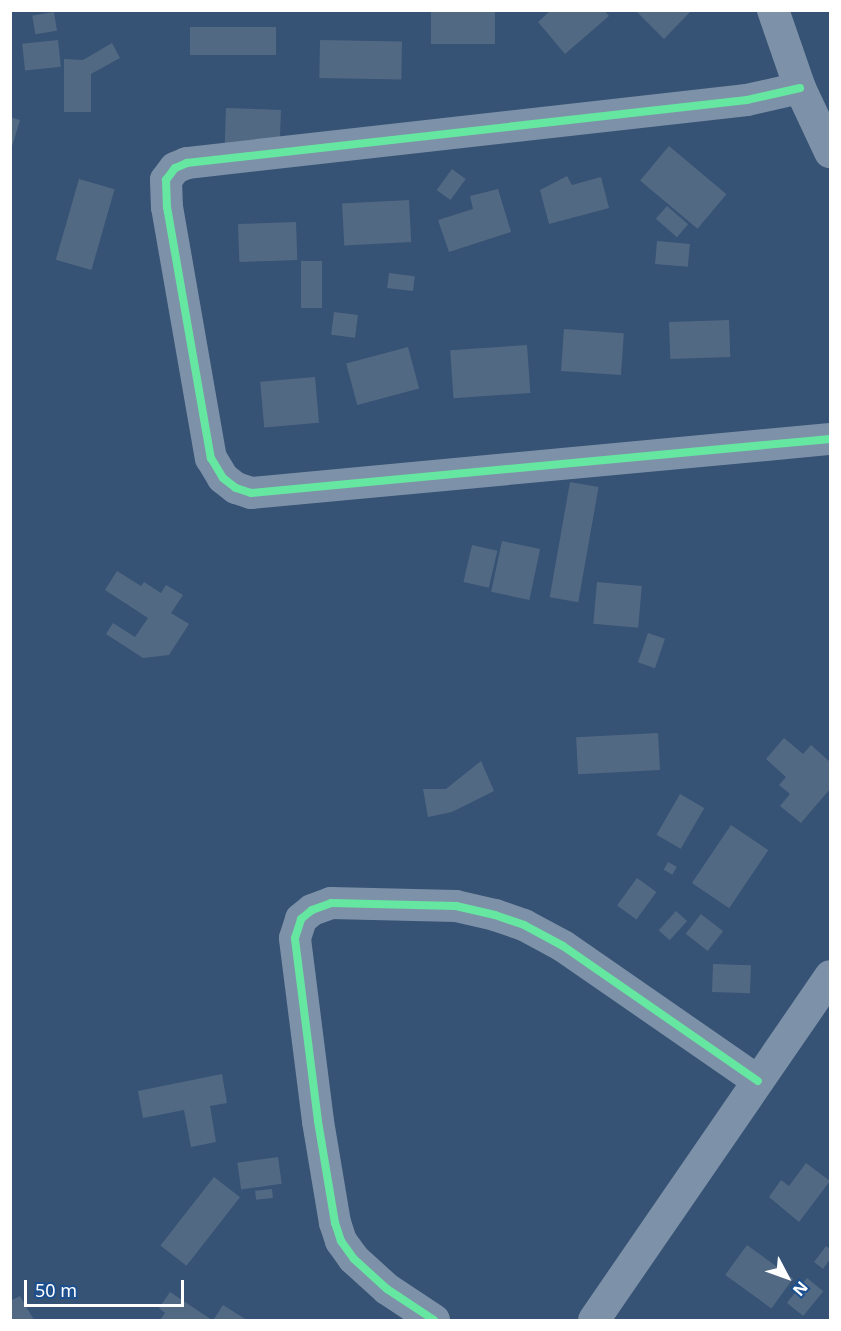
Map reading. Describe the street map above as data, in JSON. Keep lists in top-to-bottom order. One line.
{"scale_bar":"50 m","north":"bottom right"}
